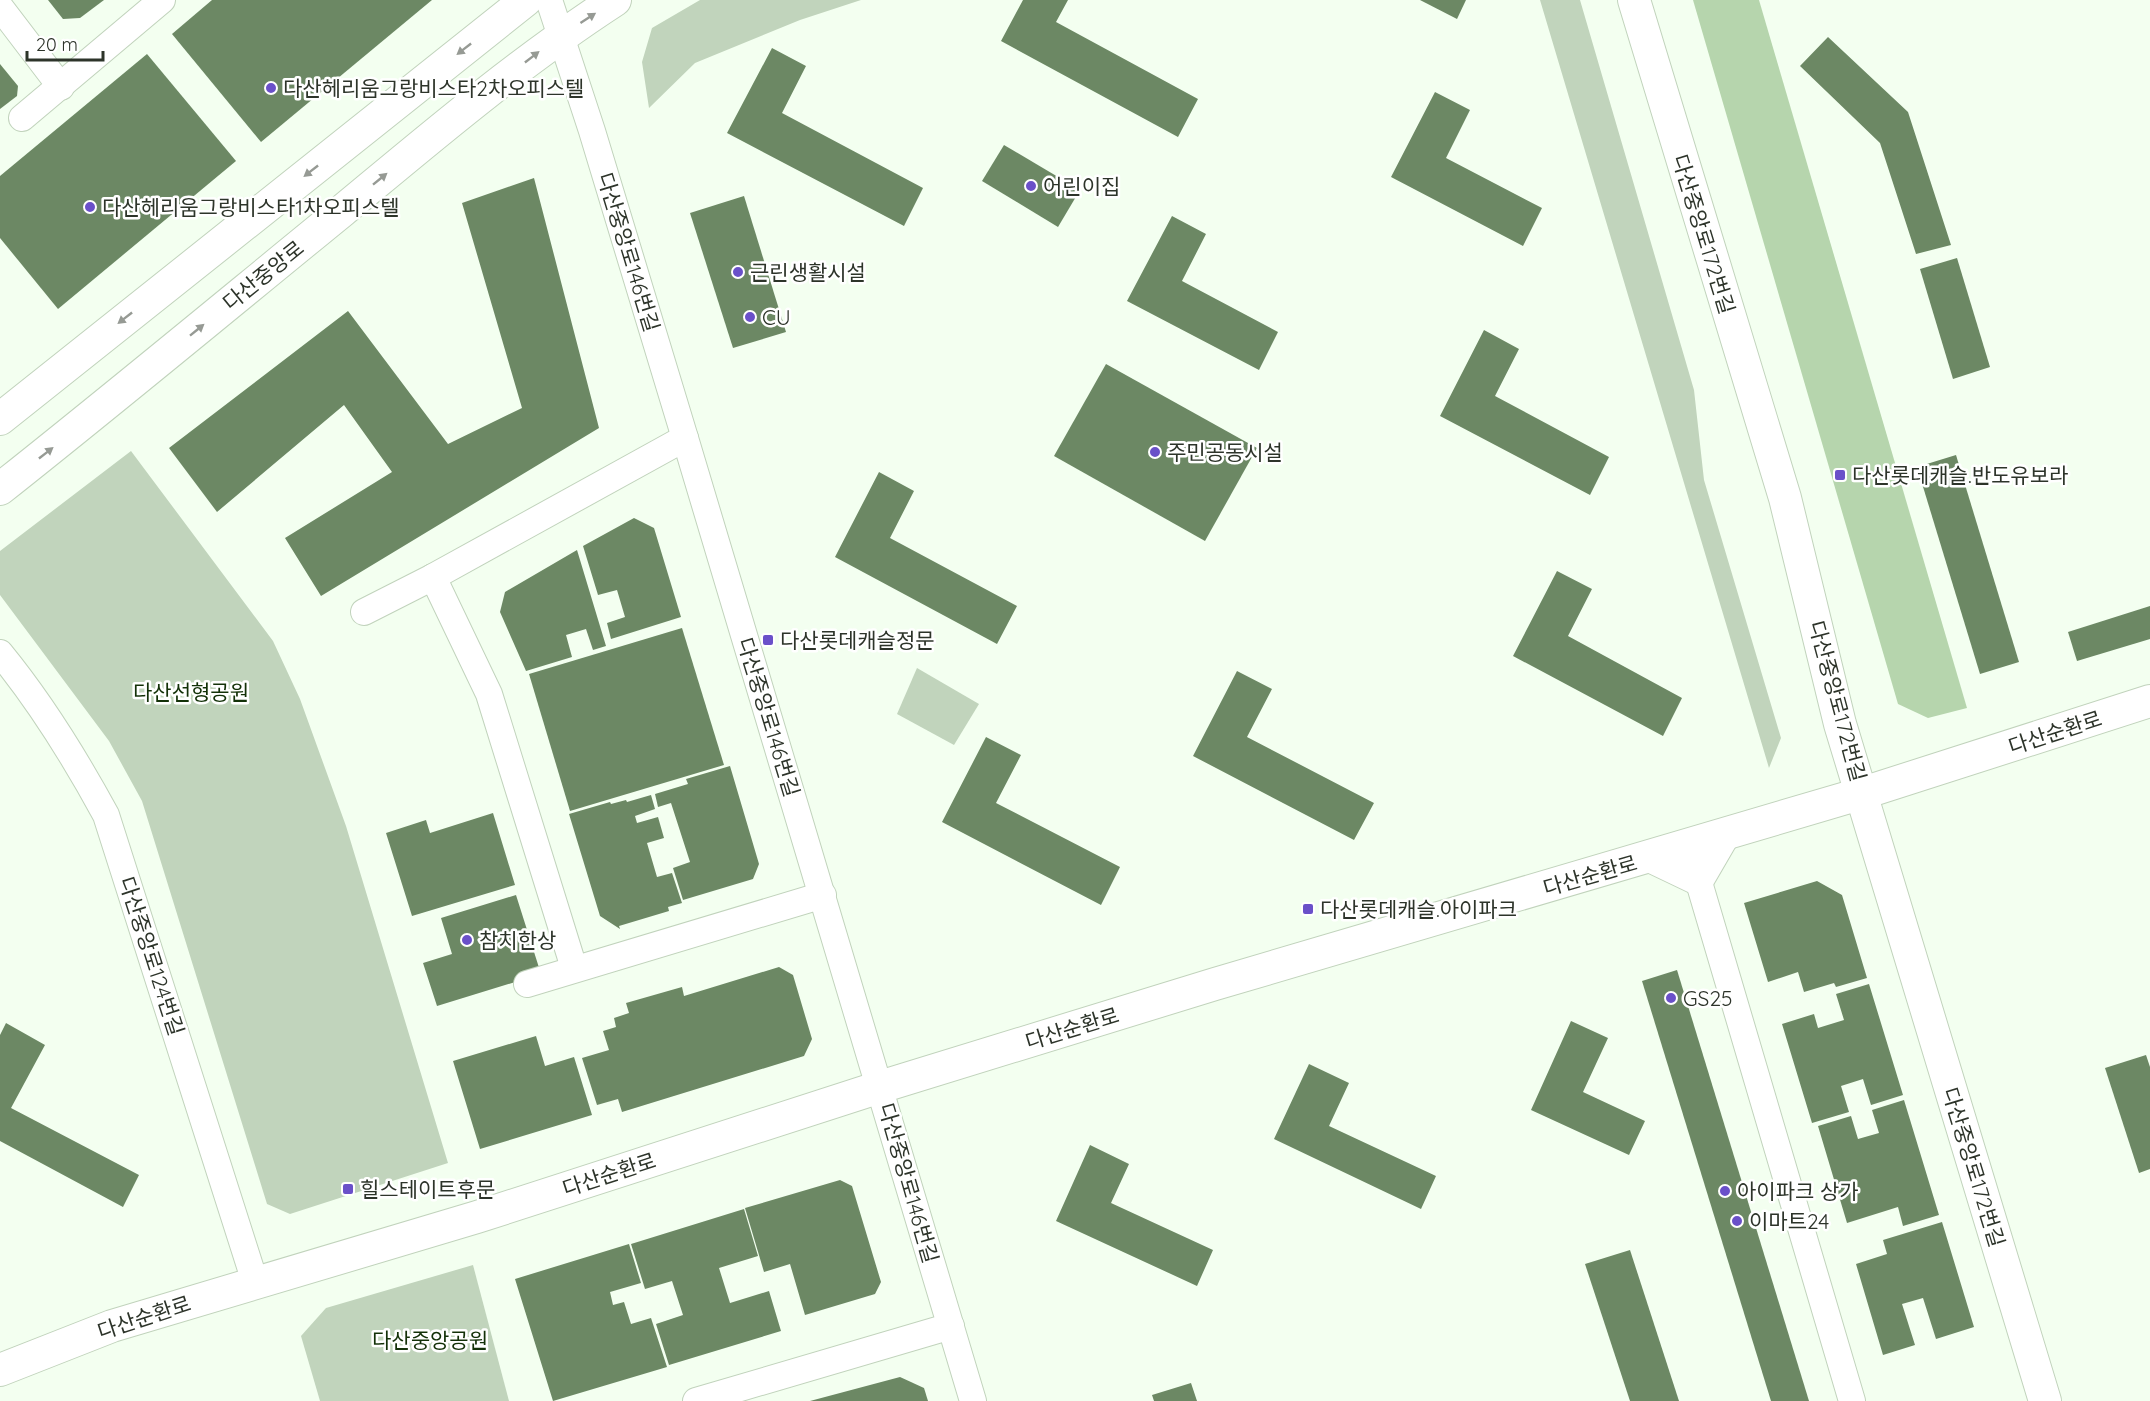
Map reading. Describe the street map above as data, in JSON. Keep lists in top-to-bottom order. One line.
{"streets":{"street":["다산중앙로172번길","다산중앙로146번길","다산중앙로","다산순환로","다산중앙로124번길"]},"crossings":[["다산중앙로172번길","다산순환로"],["다산중앙로146번길","다산중앙로"],["다산중앙로146번길","다산순환로"],["다산순환로","다산중앙로124번길"]],"parks":["다산선형공원","다산중앙공원"],"places":{"other":["다산헤리움그랑비스타2차오피스텔","어린이집","다산헤리움그랑비스타1차오피스텔","근린생활시설","CU","주민공동시설","참치한상","GS25","아이파크 상가","이마트24"],"transit":["다산롯데캐슬.반도유보라","다산롯데캐슬정문","다산롯데캐슬.아이파크","힐스테이트후문"]},"scale_bar":"20 m"}
